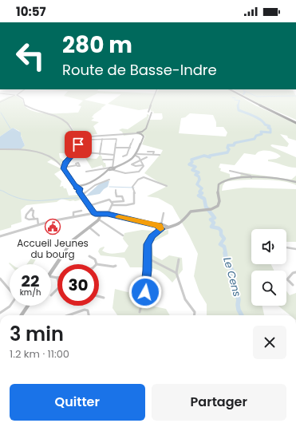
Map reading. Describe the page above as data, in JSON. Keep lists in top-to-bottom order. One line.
{"water":["Le Cens"],"places":{"public building":["Accueil Jeunes du bourg"]},"page":{"status":"10:57","turn":["280 m","Route de Basse-Indre"],"speed":"22 km/h","limit":"30","heading":["3 min","1.2 km · 11:00"],"buttons":["Quitter","Partager"]}}
